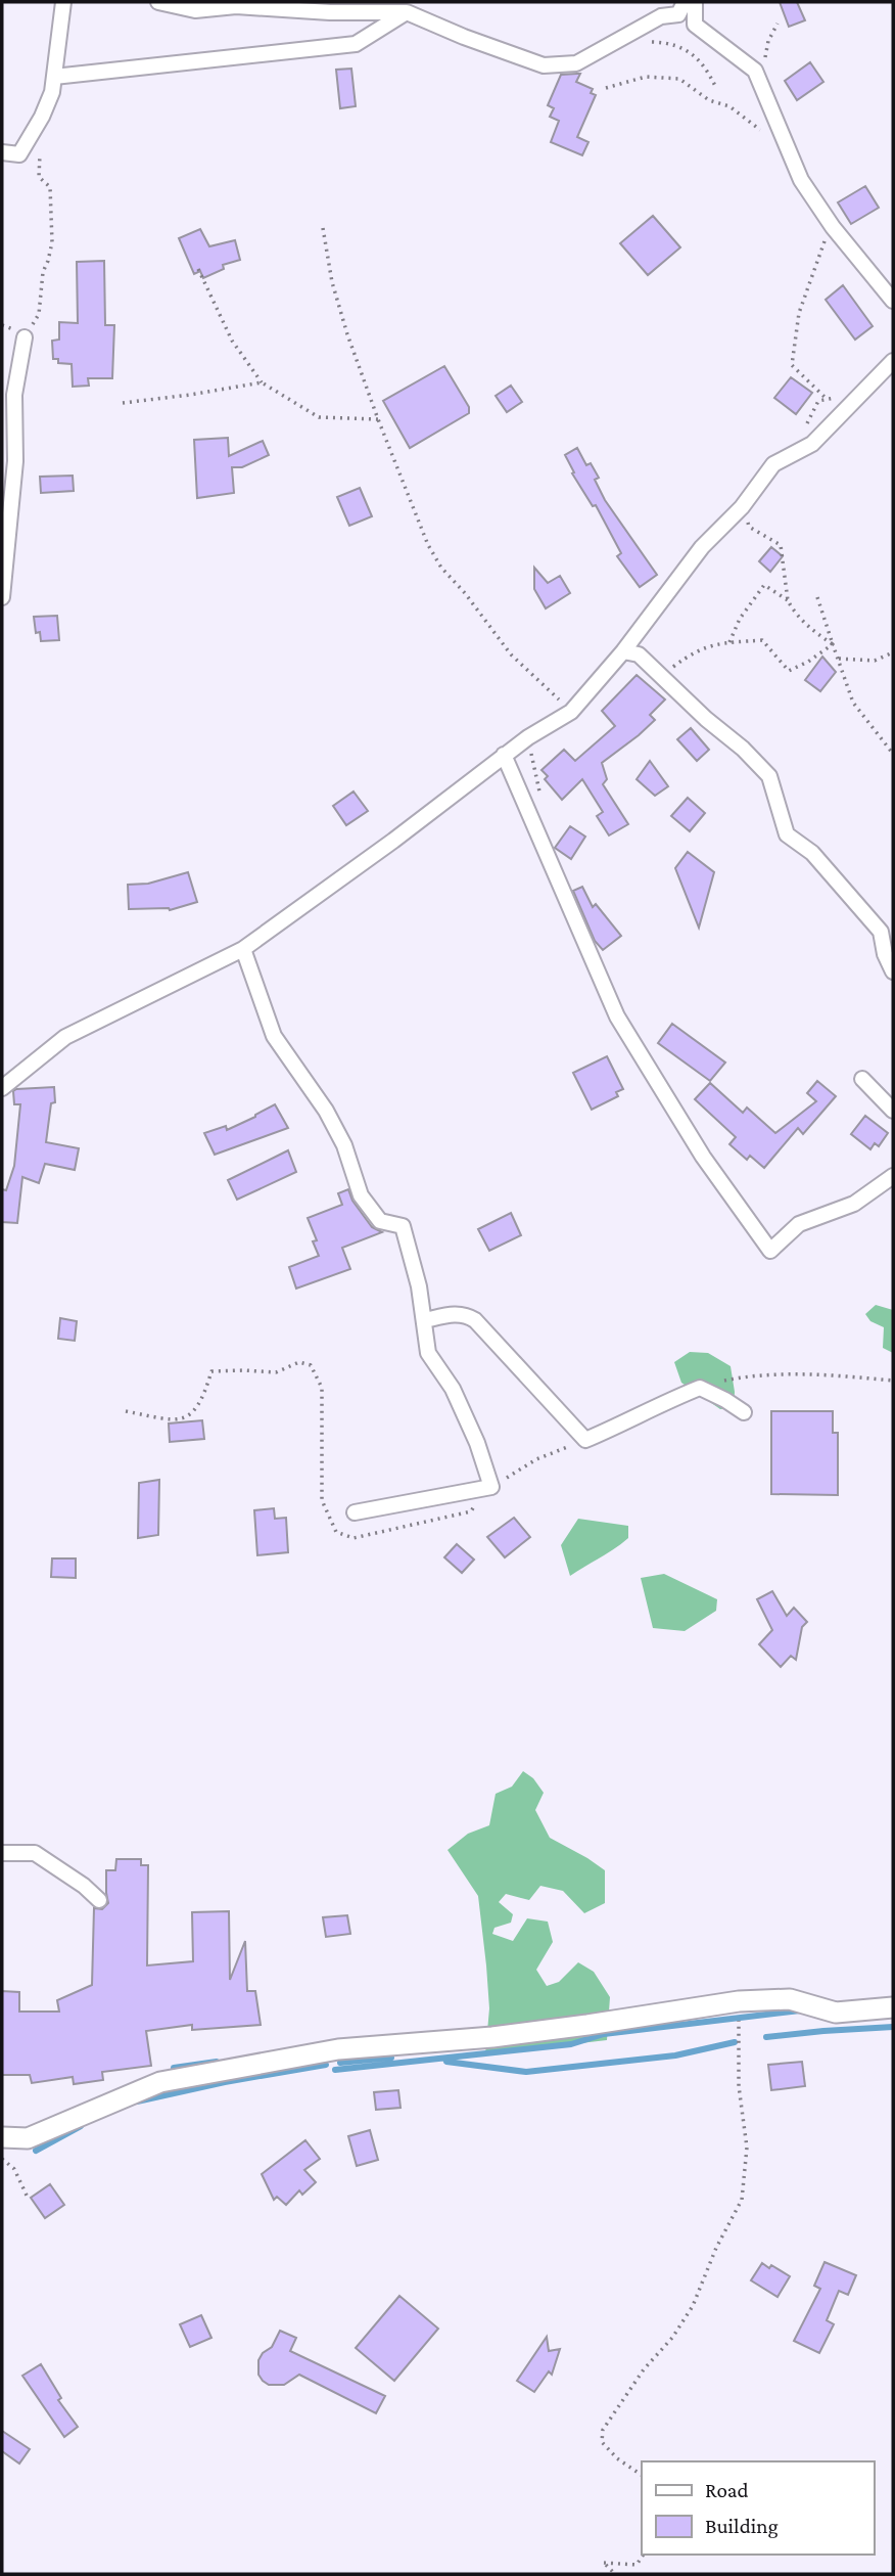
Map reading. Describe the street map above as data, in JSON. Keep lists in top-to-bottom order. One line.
{"legend":["Road","Building"]}
